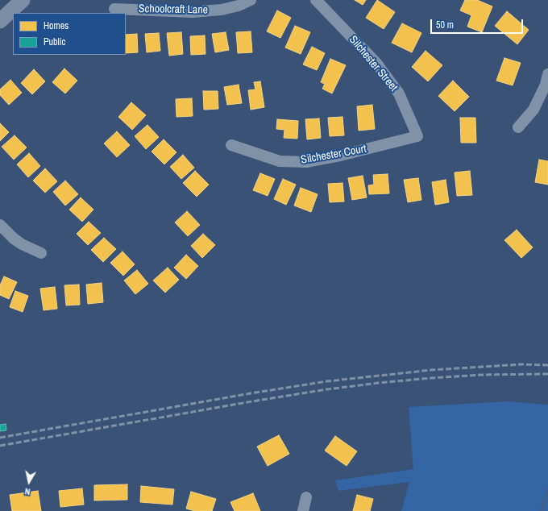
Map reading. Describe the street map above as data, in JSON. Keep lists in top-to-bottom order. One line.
{"streets":{"street":["Schoolcraft Lane","Silchester Street","Silchester Court"]},"crossings":[["Silchester Street","Silchester Court"]],"legend":["Homes","Public"],"scale_bar":"50 m","north":"bottom"}
